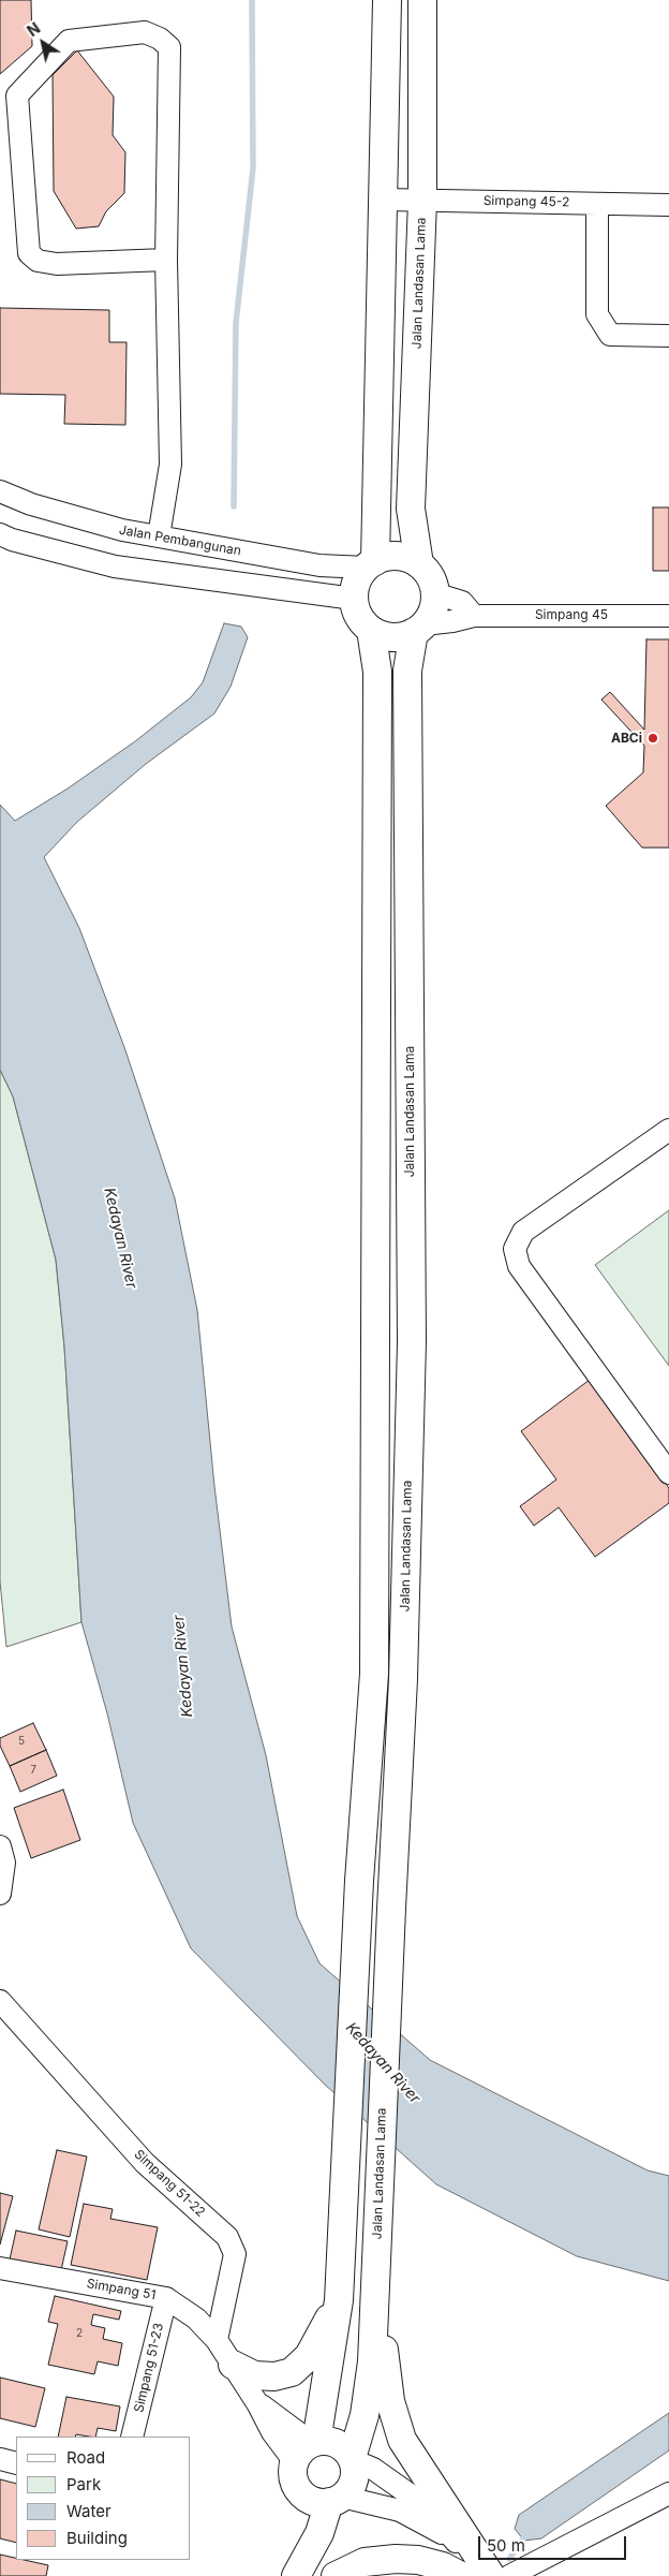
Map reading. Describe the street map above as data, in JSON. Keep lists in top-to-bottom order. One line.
{"streets":{"main road":["Jalan Landasan Lama"],"street":["Simpang 45-2","Jalan Pembangunan","Simpang 45","Simpang 51-22","Simpang 51","Simpang 51-23"]},"crossings":[["Simpang 45-2","Jalan Landasan Lama"],["Jalan Landasan Lama","Jalan Pembangunan"],["Jalan Landasan Lama","Simpang 45"],["Jalan Landasan Lama","Simpang 51"],["Jalan Pembangunan","Simpang 45"],["Simpang 51-22","Simpang 51"],["Simpang 51","Simpang 51-23"]],"water":["Kedayan River"],"places":["ABCi"],"house_numbers":["5","7","2"],"legend":["Road","Park","Water","Building"],"scale_bar":"50 m","north":"top left"}
